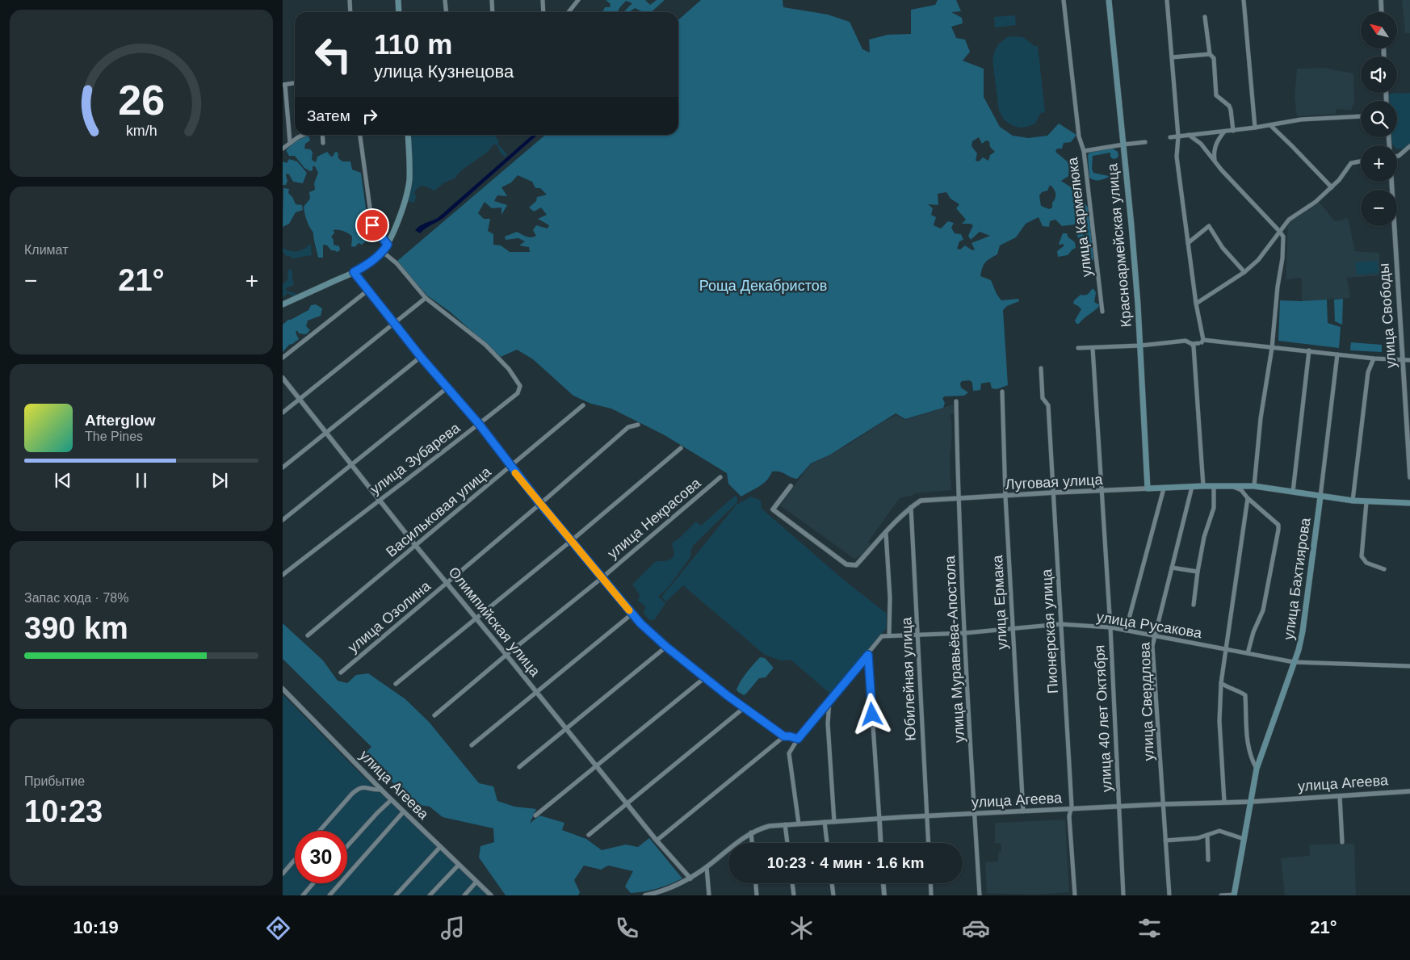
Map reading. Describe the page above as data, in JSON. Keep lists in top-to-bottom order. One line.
{"streets":{"main road":["Красноармейская улица","Луговая улица","улица Бахтиярова"],"street":["улица Кармелюка","улица Свободы","улица Зубарева","Васильковая улица","улица Некрасова","улица Ермака","улица Озолина","Олимпийская улица","улица Русакова","Пионерская улица","улица Муравьёва-Апостола","Юбилейная улица","улица Свердлова","улица 40 лет Октября","улица Агеева"]},"crossings":[["Красноармейская улица","Луговая улица"],["улица Зубарева","Олимпийская улица"],["Луговая улица","улица Бахтиярова"],["Луговая улица","улица Ермака"],["Луговая улица","Пионерская улица"],["Луговая улица","улица Муравьёва-Апостола"],["Луговая улица","Юбилейная улица"],["Луговая улица","улица Свердлова"],["Луговая улица","улица 40 лет Октября"],["Васильковая улица","Олимпийская улица"],["улица Некрасова","Олимпийская улица"],["улица Бахтиярова","улица Русакова"],["улица Бахтиярова","улица Агеева"],["улица Ермака","улица Русакова"],["улица Ермака","улица Агеева"],["улица Озолина","Олимпийская улица"],["Олимпийская улица","улица Агеева"],["улица Русакова","Пионерская улица"],["улица Русакова","улица Муравьёва-Апостола"],["улица Русакова","Юбилейная улица"],["улица Русакова","улица Свердлова"],["улица Русакова","улица 40 лет Октября"],["Пионерская улица","улица Агеева"],["улица Муравьёва-Апостола","улица Агеева"],["Юбилейная улица","улица Агеева"],["улица Свердлова","улица Агеева"],["улица 40 лет Октября","улица Агеева"]],"parks":["Роща Декабристов"],"north":"top left","page":{"map_buttons":["+","−"],"turn":["110 m","улица Кузнецова"],"then":"Затем","tile":["Климат",["Запас хода · 78%","390 km"],["Прибытие","10:23"]],"heat":["−","21°","+"],"song":["Afterglow","The Pines"],"limit":"30","trip":"10:23 · 4 мин · 1.6 km","tabs":["10:19","21°"],"gauge":["26","km/h"]}}
